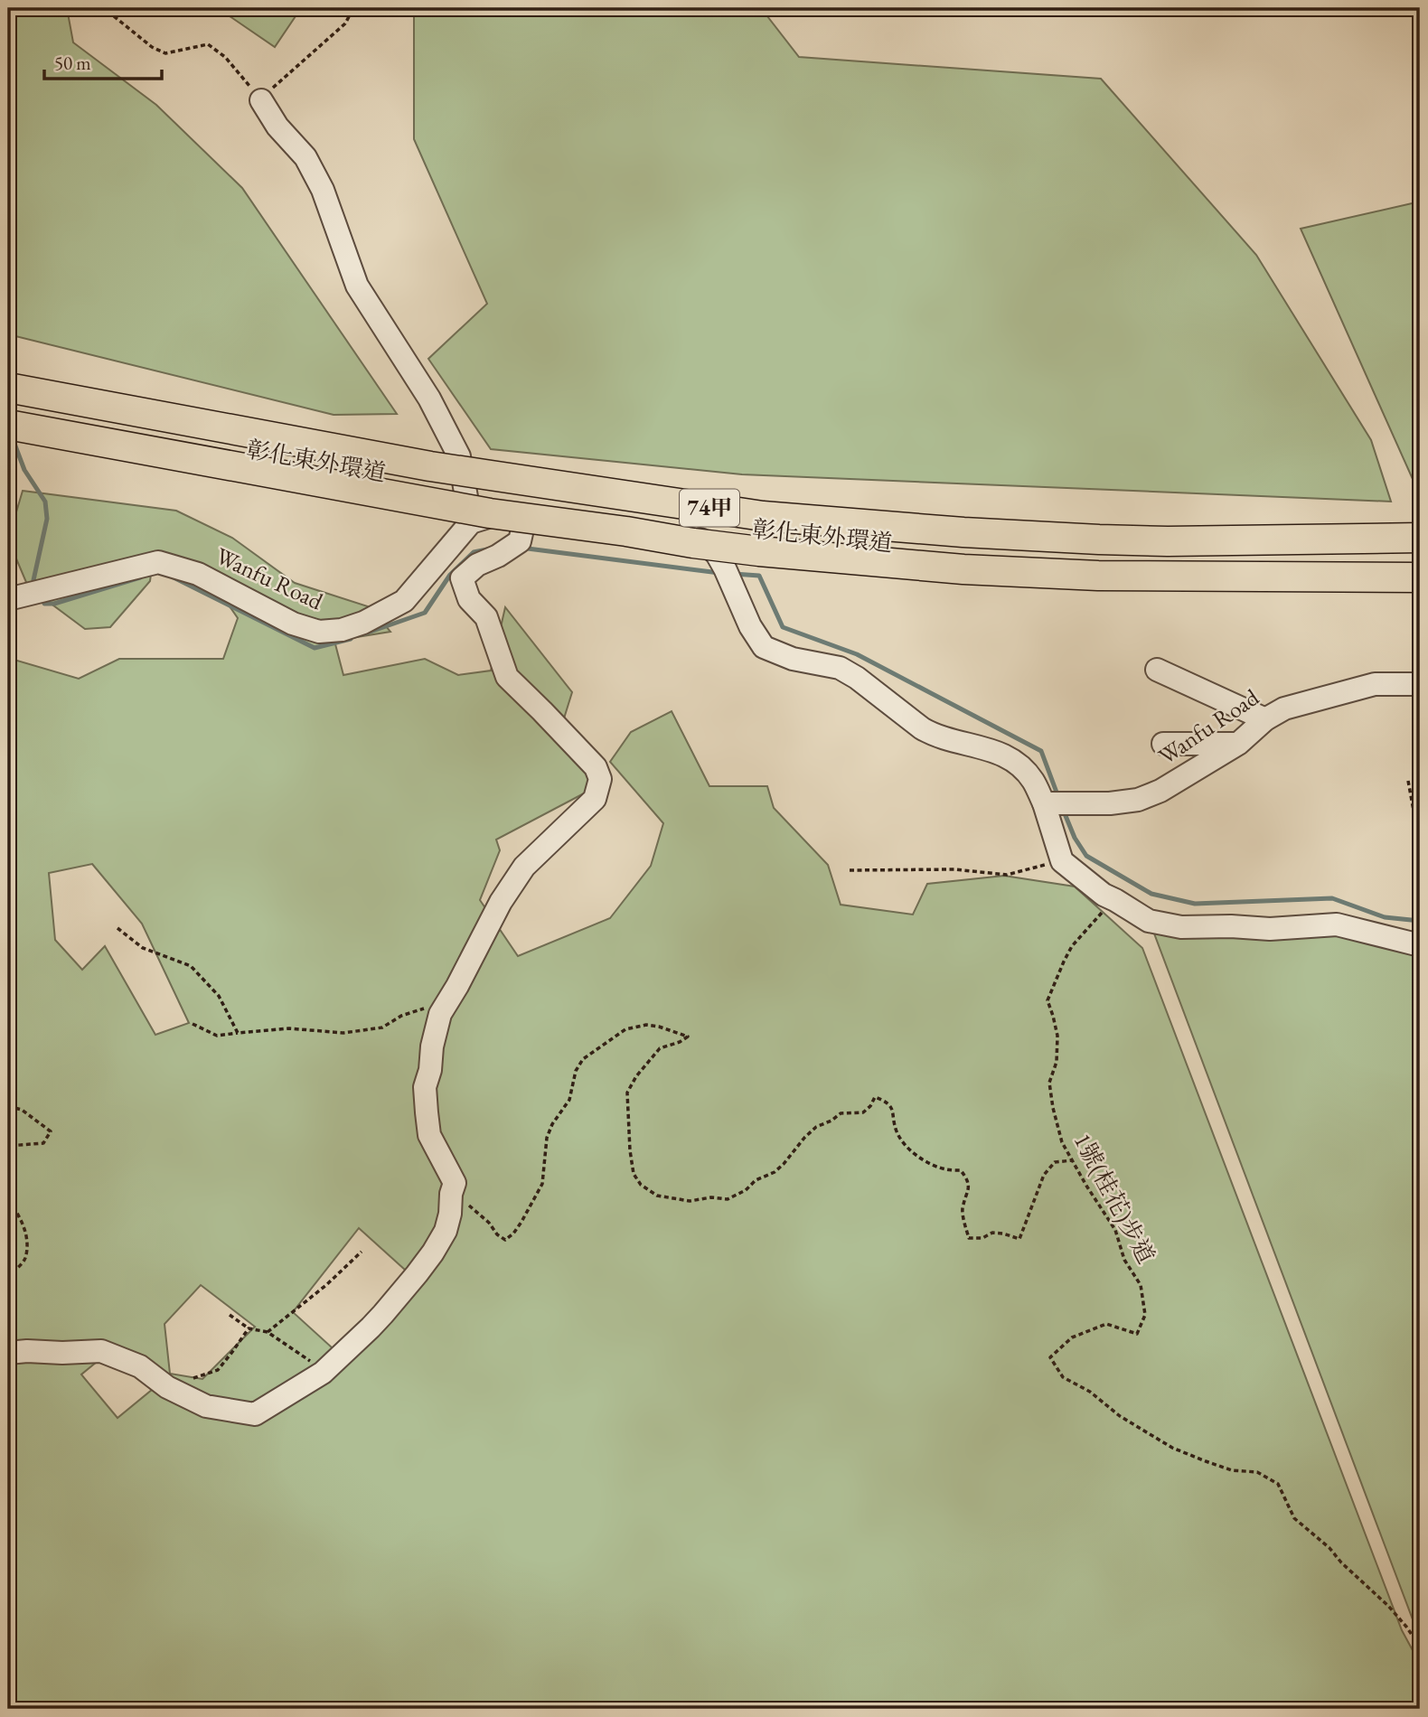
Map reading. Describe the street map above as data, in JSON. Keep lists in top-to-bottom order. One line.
{"streets":{"main road":["彰化東外環道","74甲"],"street":["Wanfu Road"],"path":["1號(桂花)步道"]},"scale_bar":"50 m"}
